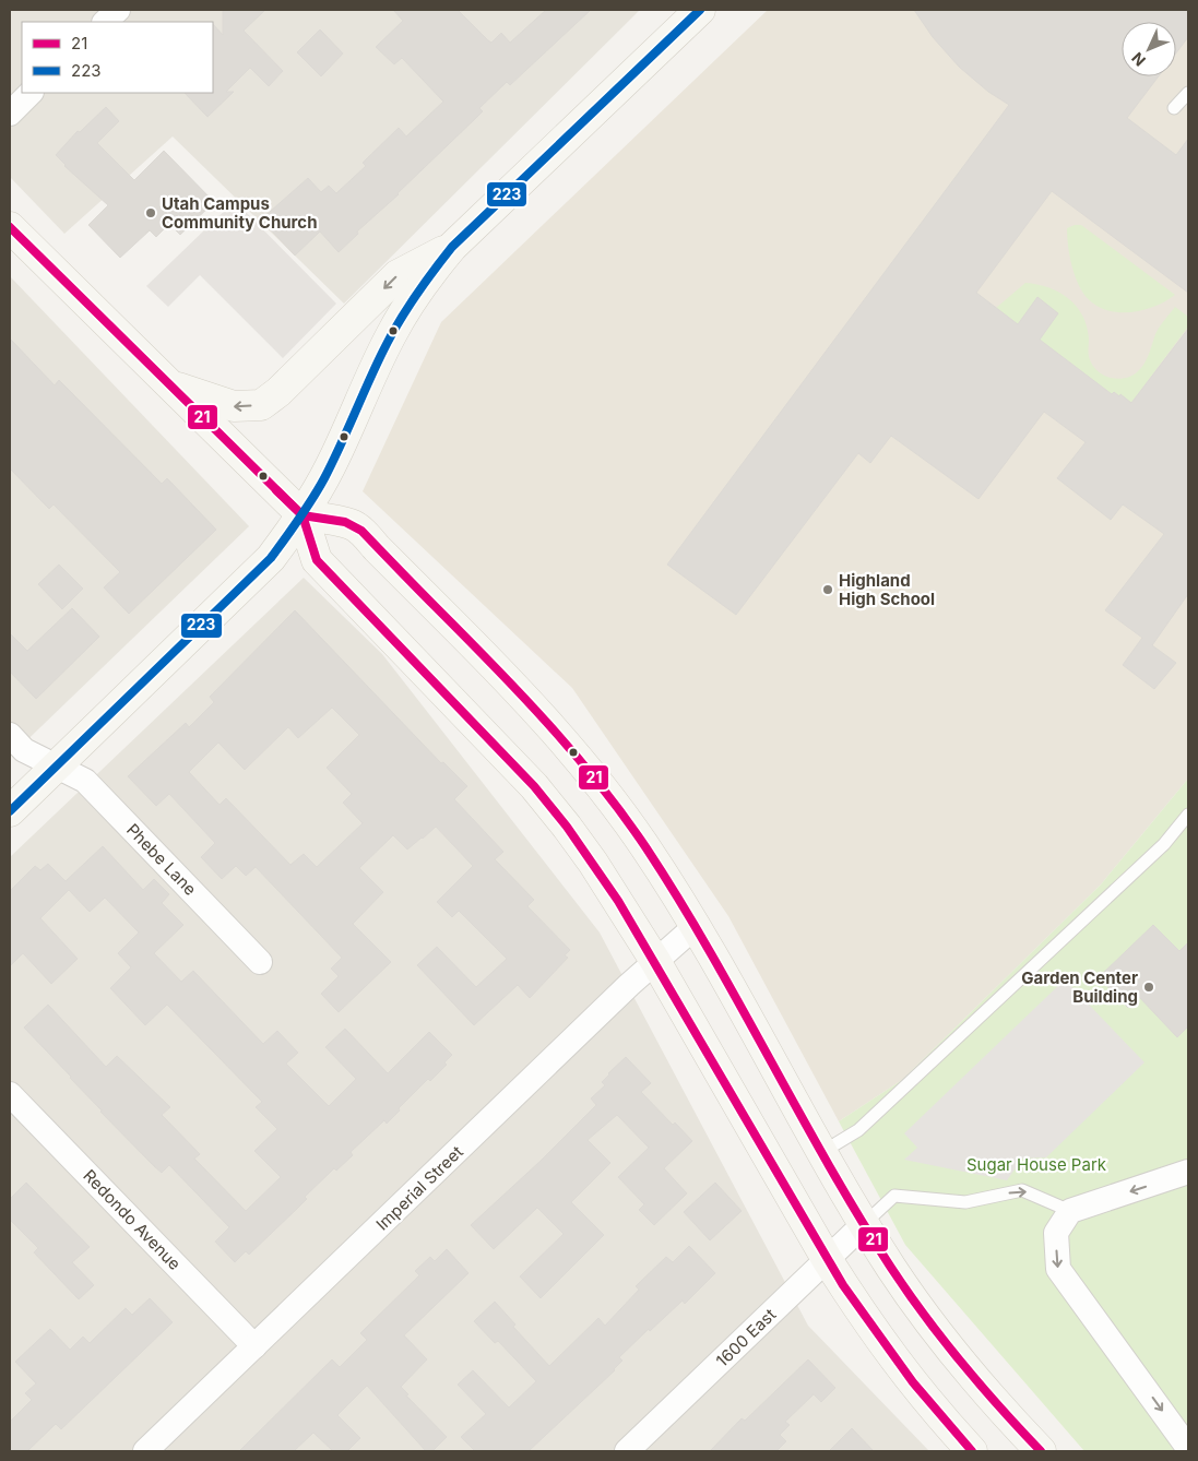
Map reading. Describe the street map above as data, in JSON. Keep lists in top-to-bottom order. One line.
{"streets":{"street":["Phebe Lane","Imperial Street","Redondo Avenue","1600 East"]},"crossings":[["Imperial Street","Redondo Avenue"]],"parks":["Sugar House Park"],"places":["Utah Campus Community Church","Highland High School","Garden Center Building"],"lines":["transit line 223","transit line 21"],"legend":["21","223"],"north":"bottom left"}
